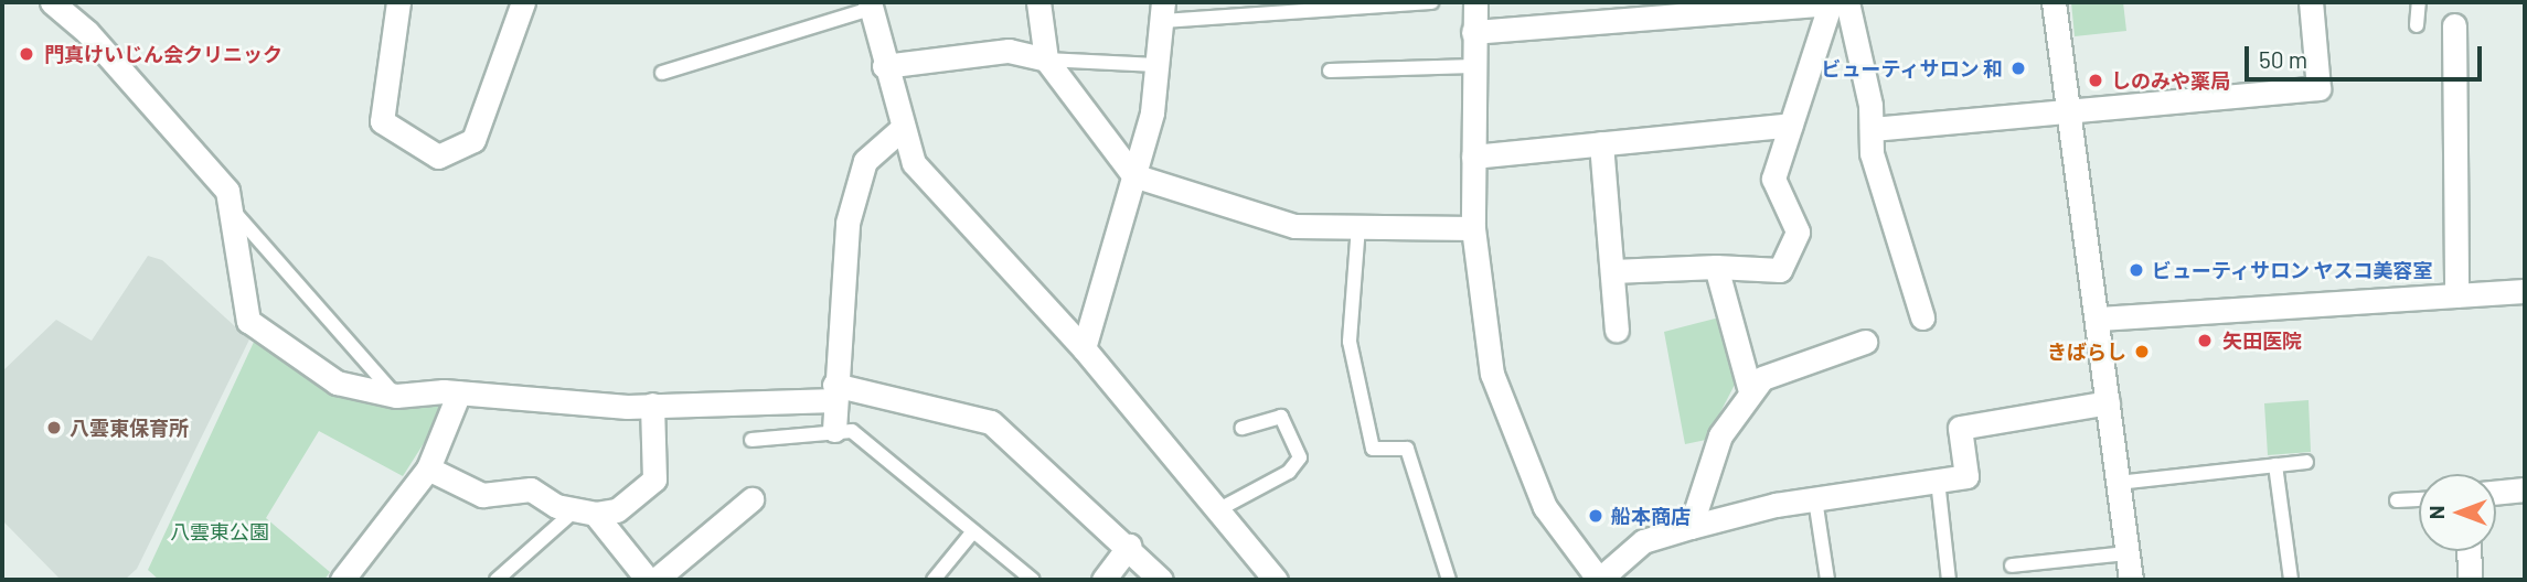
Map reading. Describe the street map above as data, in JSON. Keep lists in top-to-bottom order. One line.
{"parks":["八雲東公園"],"places":["門真けいじん会クリニック","ビューティサロン 和","しのみや薬局","ビューティサロン ヤスコ美容室","矢田医院","きばらし","八雲東保育所","船本商店"],"scale_bar":"50 m","north":"left"}
